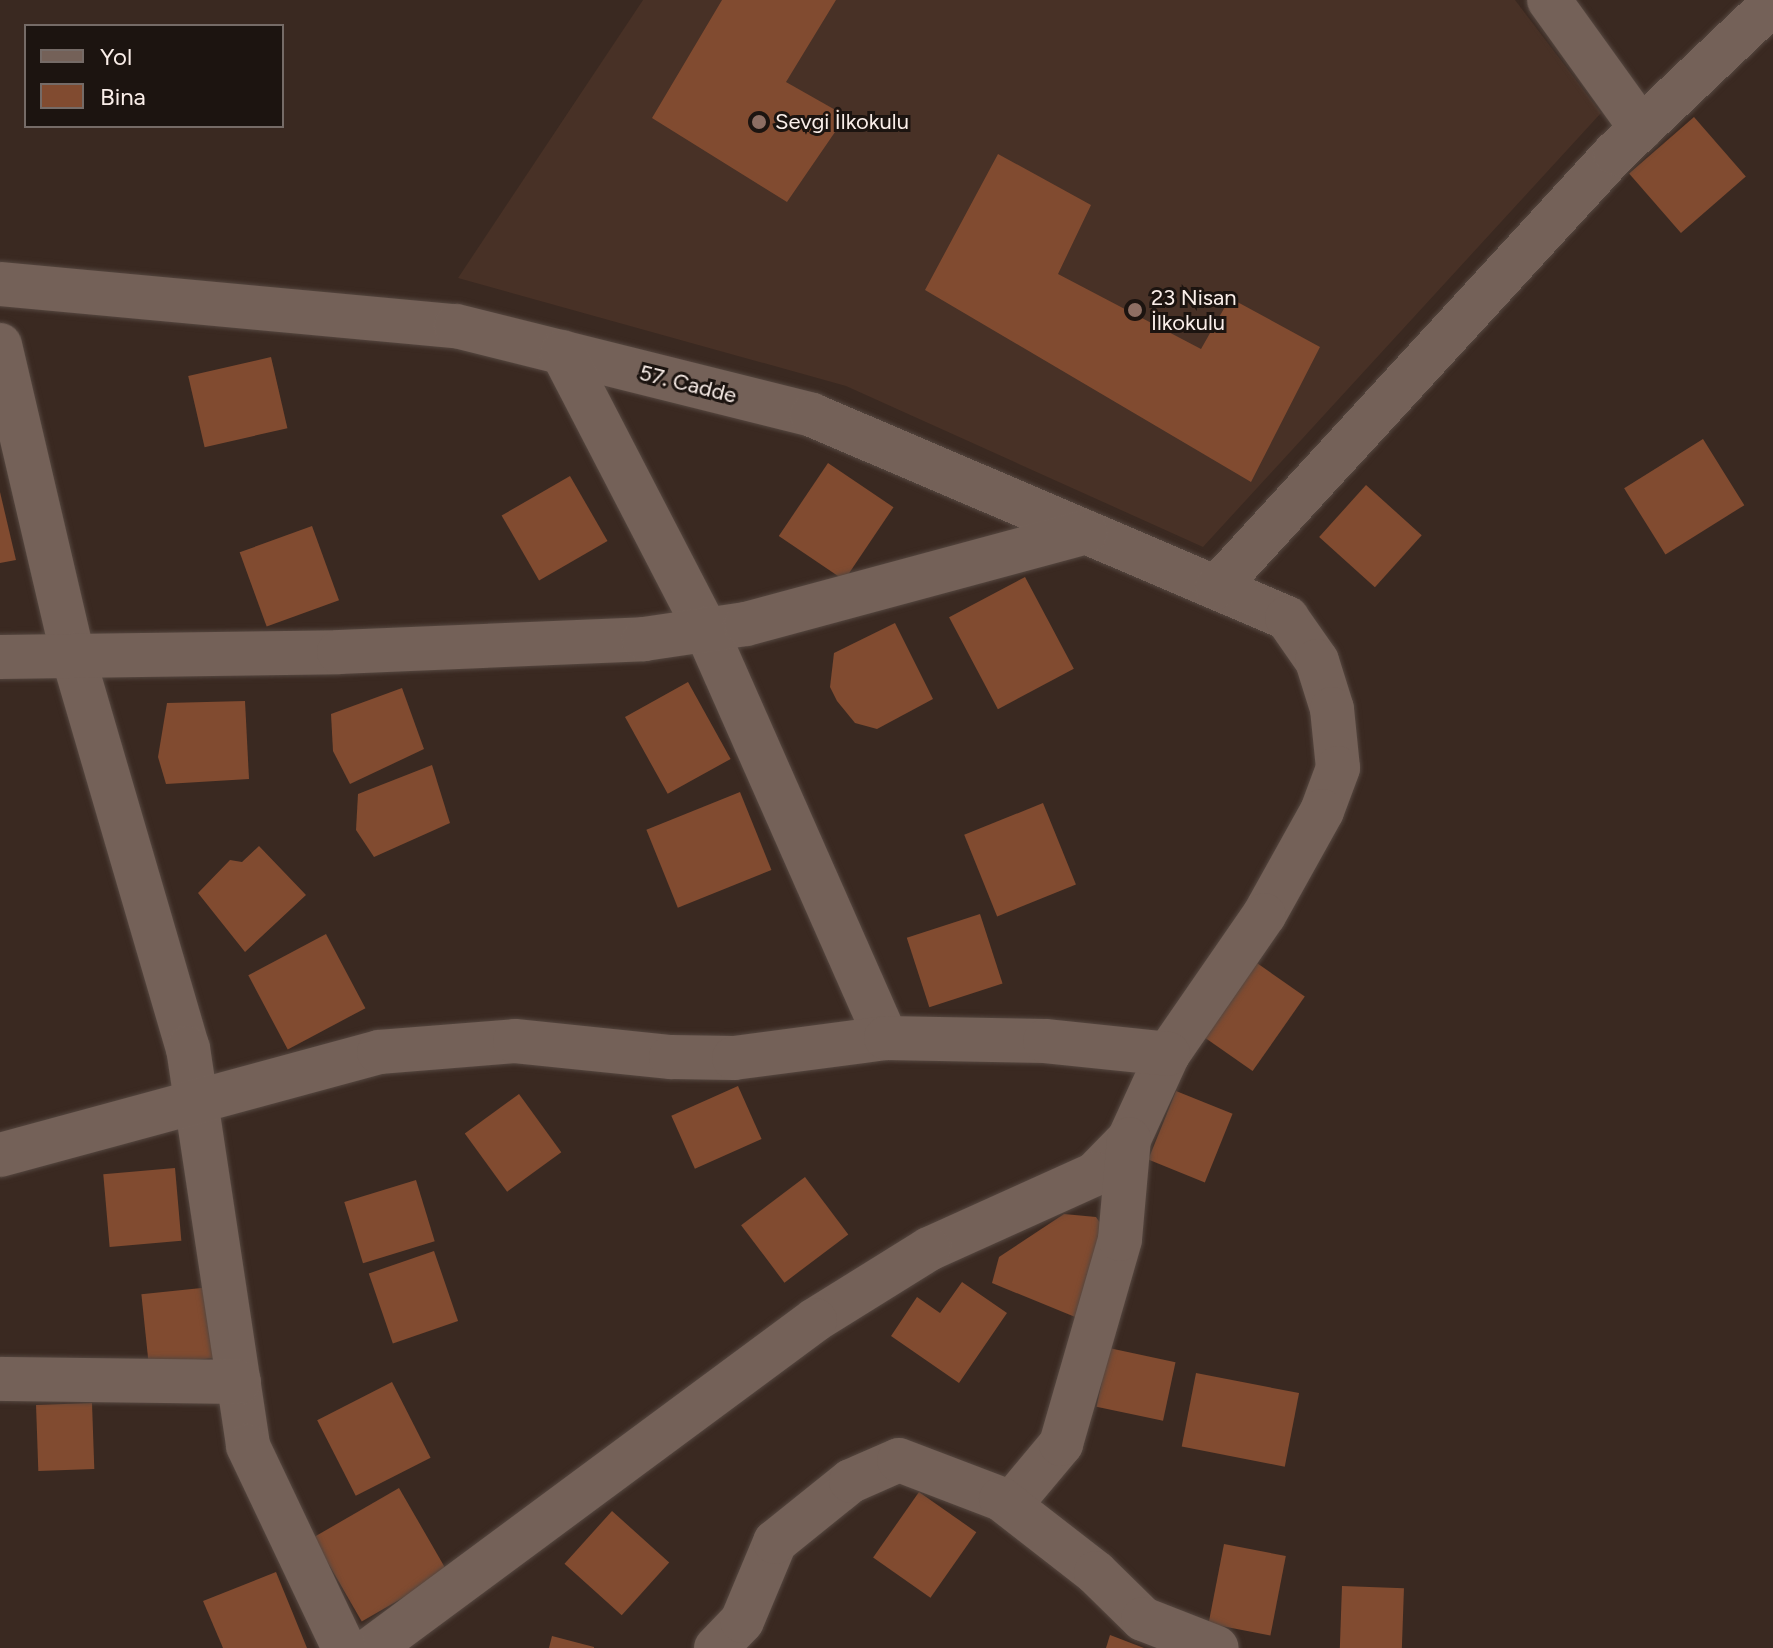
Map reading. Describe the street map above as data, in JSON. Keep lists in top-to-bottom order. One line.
{"streets":{"street":["57. Cadde"]},"places":["Sevgi İlkokulu","23 Nisan İlkokulu"],"legend":["Yol","Bina"]}
